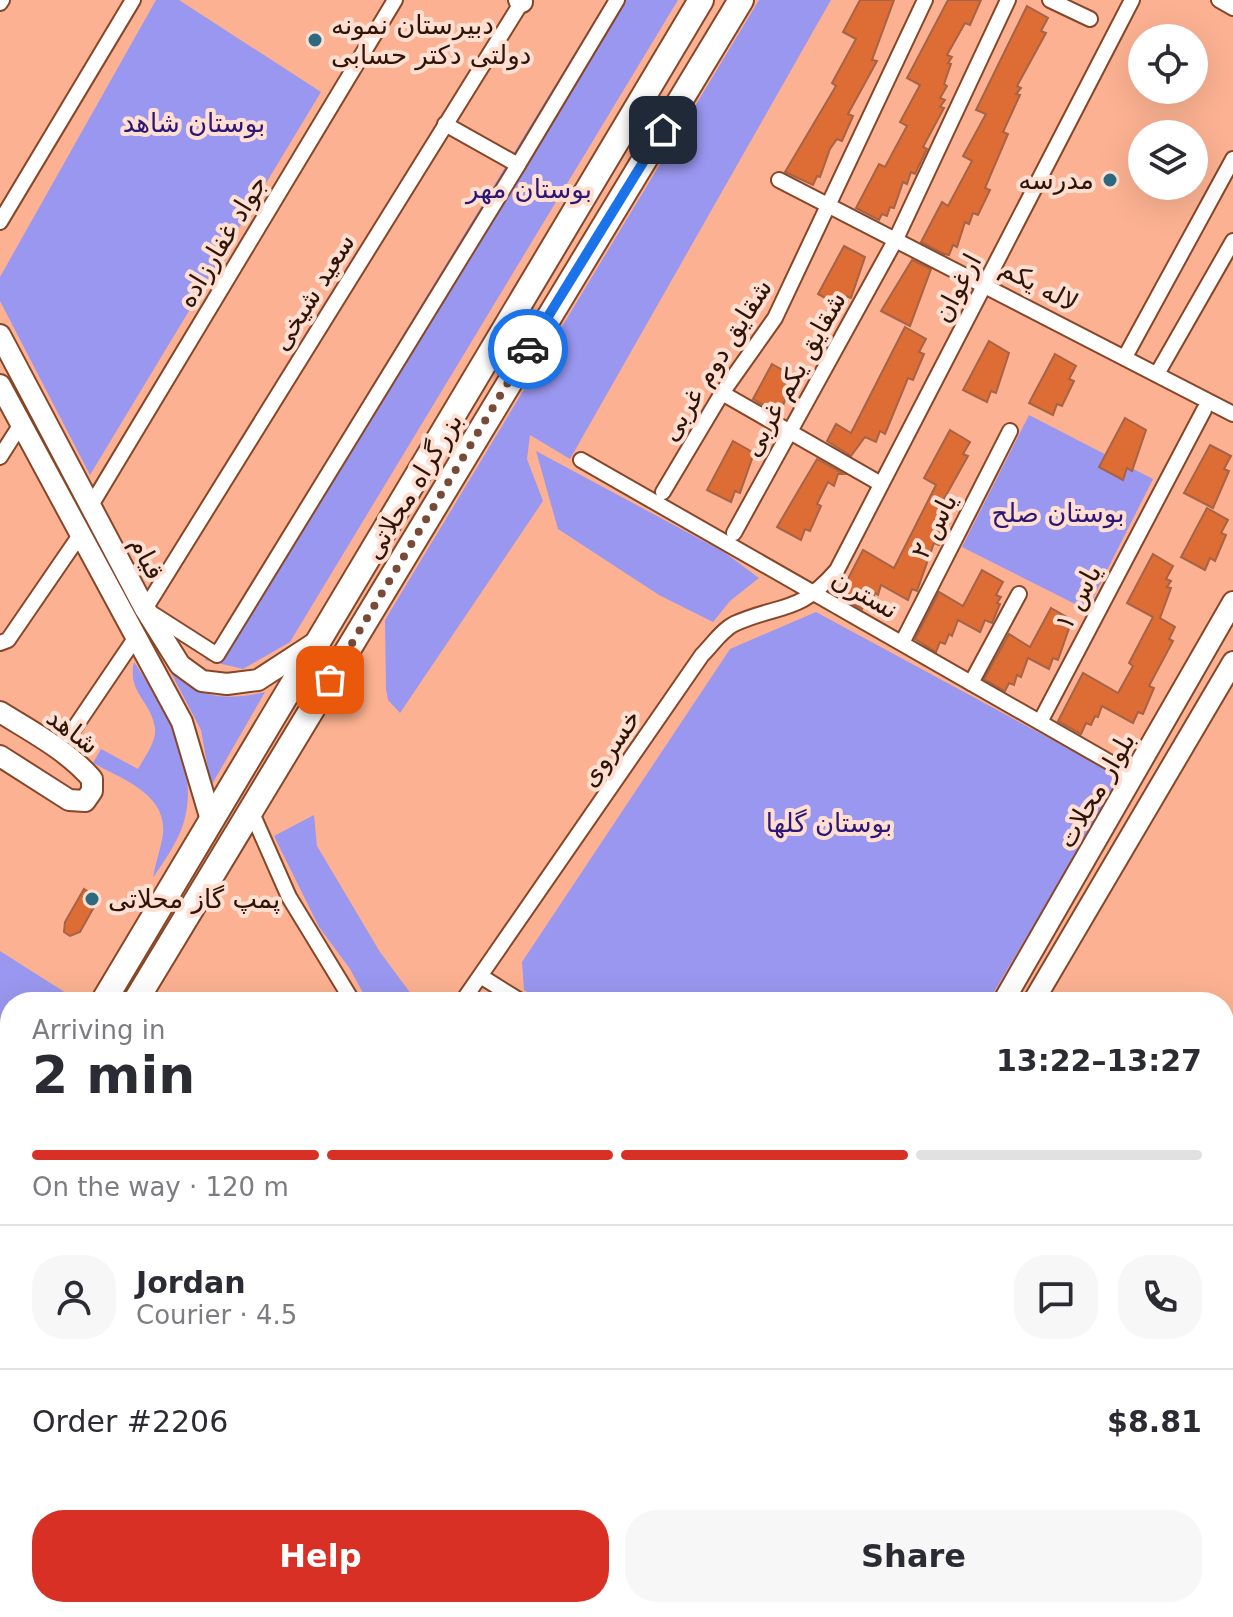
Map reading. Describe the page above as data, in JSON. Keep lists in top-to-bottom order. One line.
{"streets":{"highway":["بزرگراه محلاتی"],"street":["جواد غفارزاده","لاله یکم","ارغوان","سعید شیخی","شقایق دوم غربی","شقایق یکم غربی","یاس ۲","قیام","نسترن","یاس ۱","شاهد","خسروی","بلوار محلات"]},"crossings":[["جواد غفارزاده","قیام"],["لاله یکم","ارغوان"],["لاله یکم","شقایق دوم غربی"],["لاله یکم","شقایق یکم غربی"],["ارغوان","نسترن"],["ارغوان","خسروی"],["سعید شیخی","قیام"],["بزرگراه محلاتی","قیام"],["یاس ۲","نسترن"],["نسترن","یاس ۱"],["نسترن","خسروی"]],"parks":["بوستان شاهد","بوستان مهر","بوستان صلح","بوستان گلها"],"places":["دبیرستان نمونه دولتی دکتر حسابی","مدرسه","پمپ گاز محلاتی"],"page":{"heading":["2 min","Arriving in","13:22–13:27"],"panel":["Jordan","Courier · 4.5","Order #2206","$8.81"],"bar":"On the way · 120 m","buttons":["Help","Share"]}}
